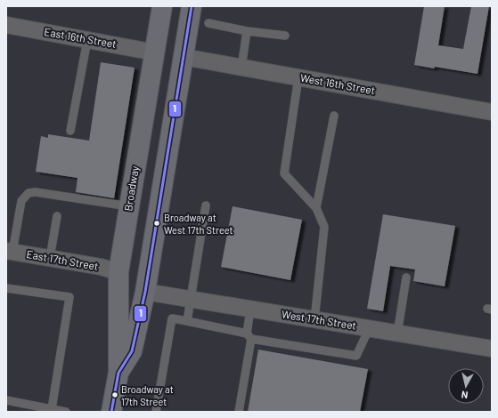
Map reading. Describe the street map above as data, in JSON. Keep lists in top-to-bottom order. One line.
{"streets":{"main road":["Broadway"],"street":["East 16th Street","West 16th Street","East 17th Street","West 17th Street"]},"crossings":[["East 16th Street","Broadway"],["West 16th Street","Broadway"],["Broadway","East 17th Street"],["Broadway","West 17th Street"]],"places":["Broadway at West 17th Street","Broadway at 17th Street"],"lines":["transit line 1"],"north":"bottom"}
